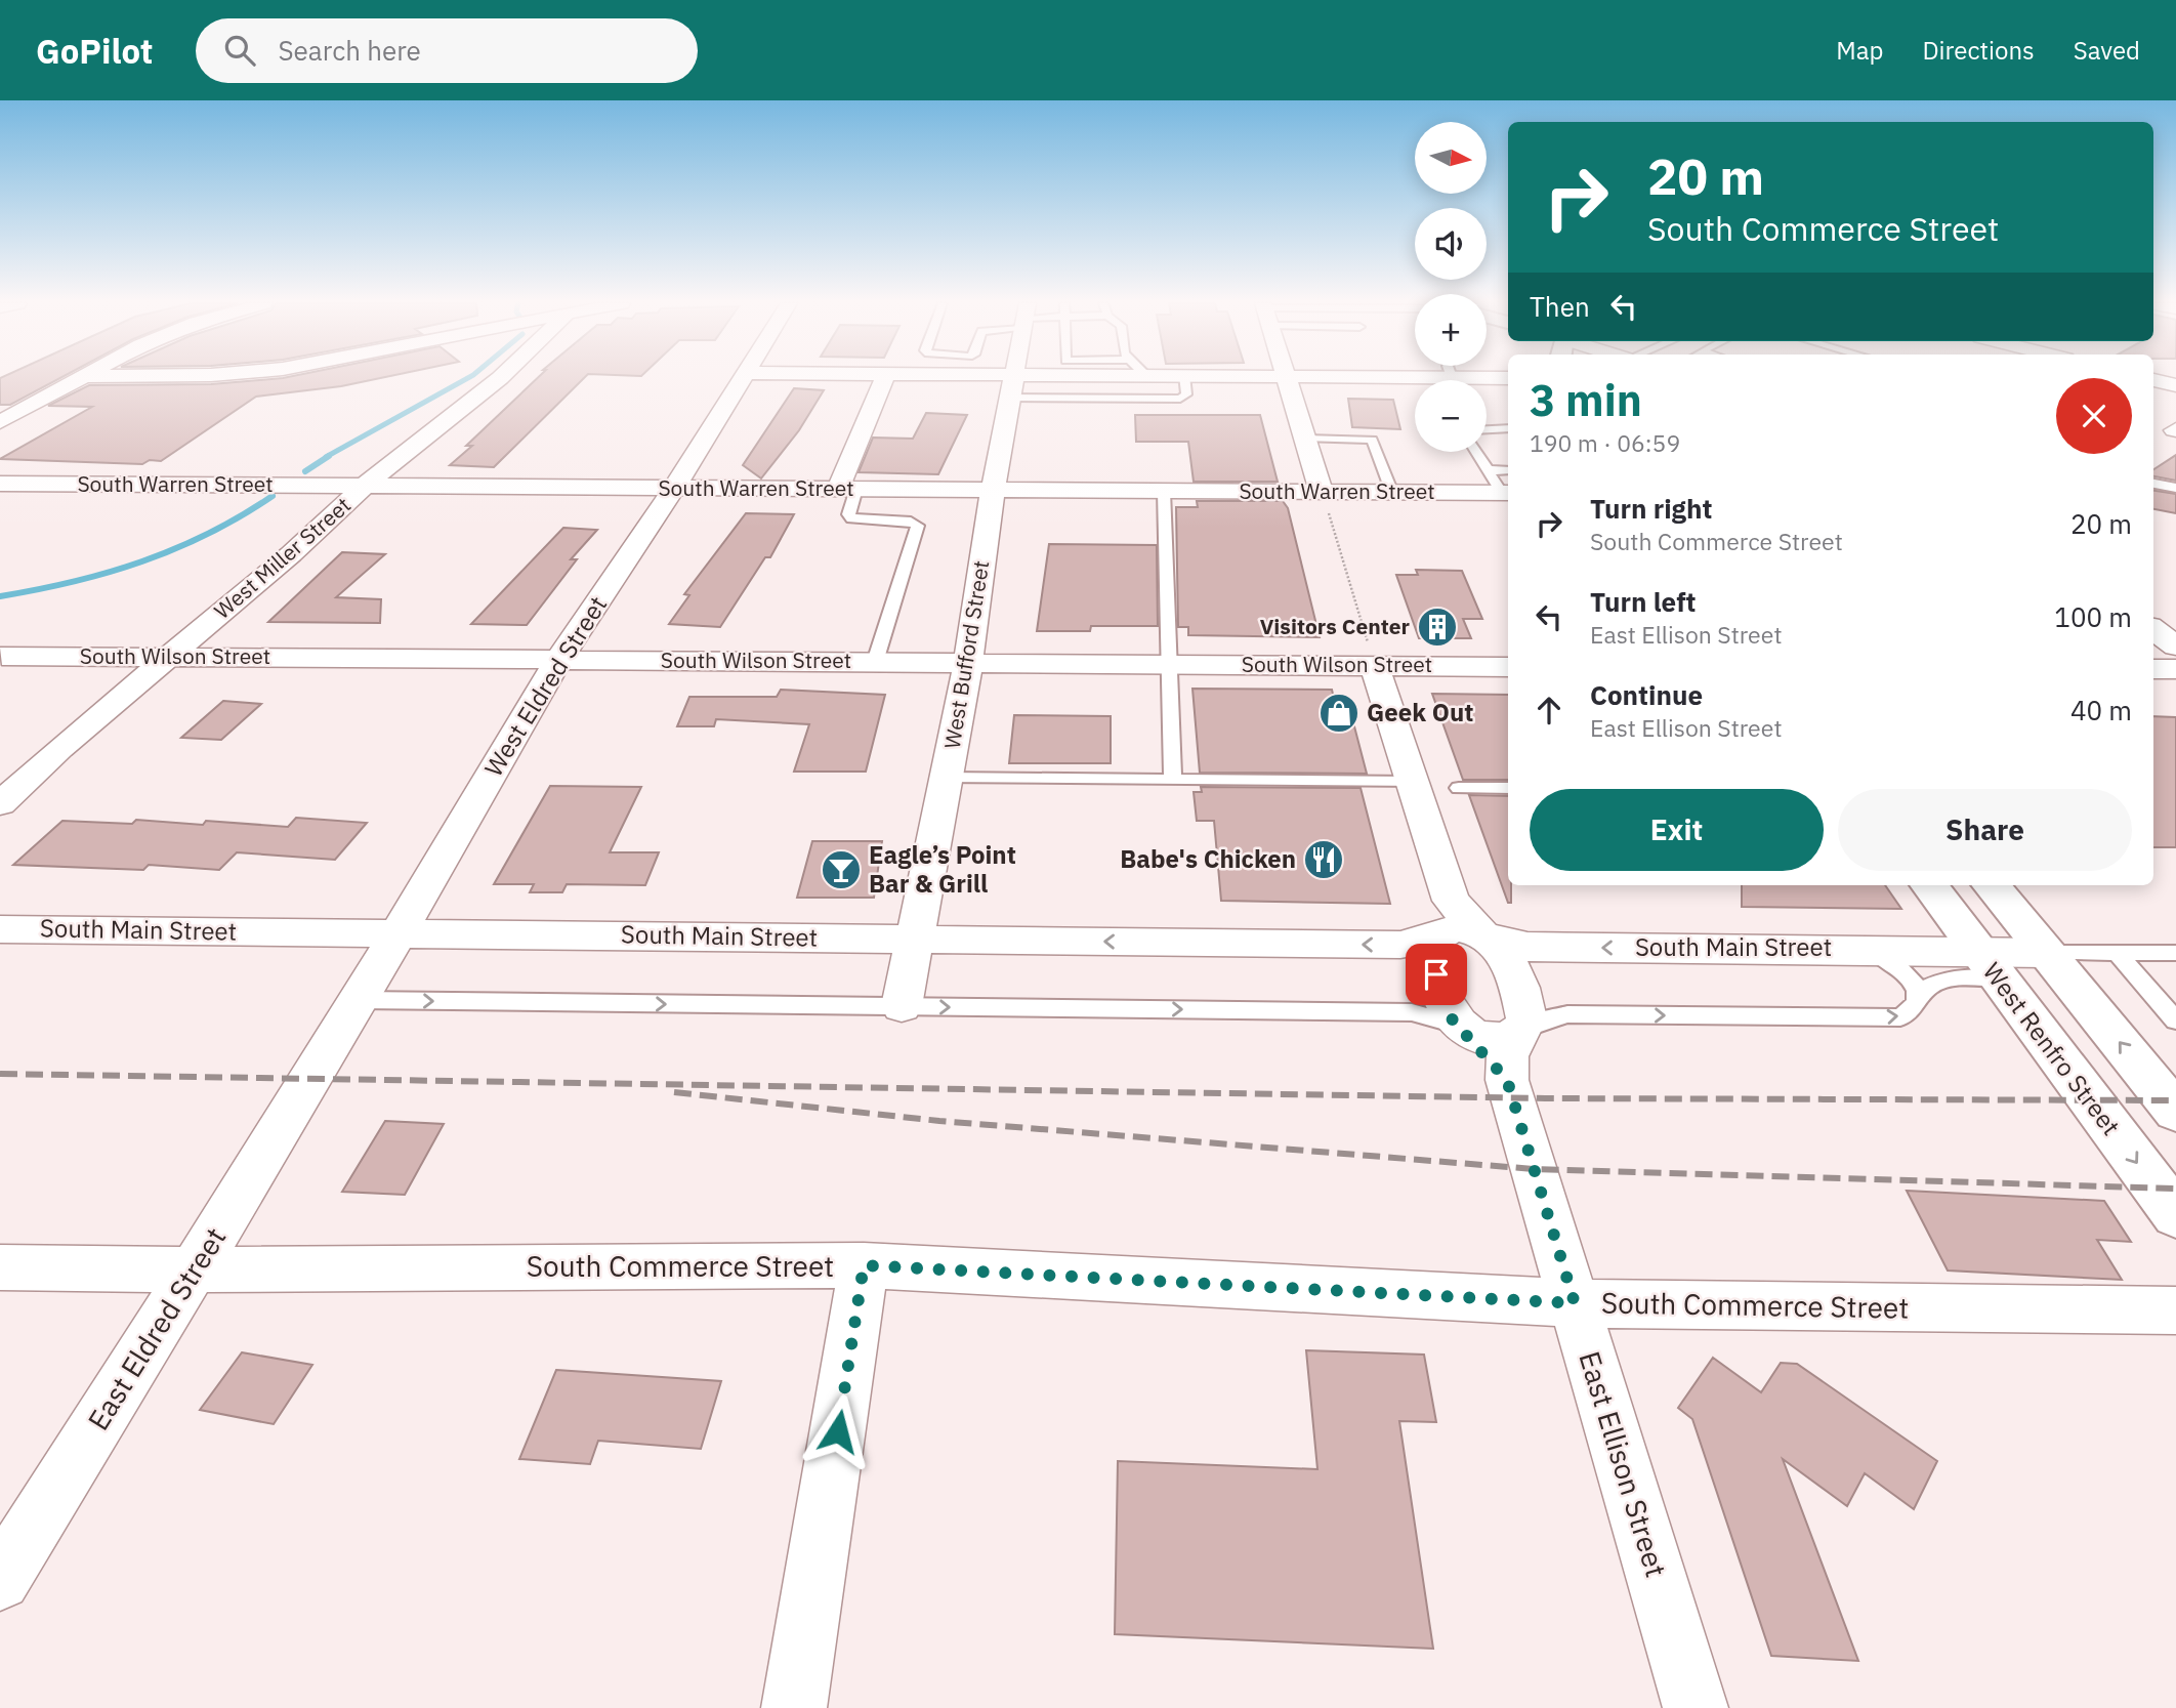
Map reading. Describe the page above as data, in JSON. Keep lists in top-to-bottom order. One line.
{"streets":{"main road":["West Renfro Street"],"street":["South Warren Street","West Miller Street","West Bufford Street","South Wilson Street","West Eldred Street","South Main Street","South Commerce Street","East Eldred Street","East Ellison Street"]},"crossings":[["South Warren Street","West Miller Street"],["South Warren Street","West Bufford Street"],["South Warren Street","West Eldred Street"],["West Miller Street","South Wilson Street"],["West Bufford Street","South Wilson Street"],["West Bufford Street","South Main Street"],["South Wilson Street","West Eldred Street"],["South Wilson Street","East Ellison Street"],["West Eldred Street","South Main Street"],["West Eldred Street","East Eldred Street"],["South Main Street","West Renfro Street"],["South Main Street","East Ellison Street"],["South Commerce Street","East Eldred Street"],["South Commerce Street","East Ellison Street"]],"one_way":["South Main Street"],"places":{"building":["Visitors Center"],"shop":["Geek Out"],"restaurant":["Babe's Chicken"],"bar":["Eagle’s Point Bar & Grill"]},"north":"right","page":{"header":"GoPilot","search":"Search here","nav":["Map","Directions","Saved"],"map_buttons":["+","−"],"turn":["20 m","South Commerce Street"],"then":"Then","heading":["3 min","190 m · 06:59"],"list":[{"name":"Turn right","note":"South Commerce Street","value":"20 m"},{"name":"Turn left","note":"East Ellison Street","value":"100 m"},{"name":"Continue","note":"East Ellison Street","value":"40 m"}],"buttons":["Exit","Share"]}}
